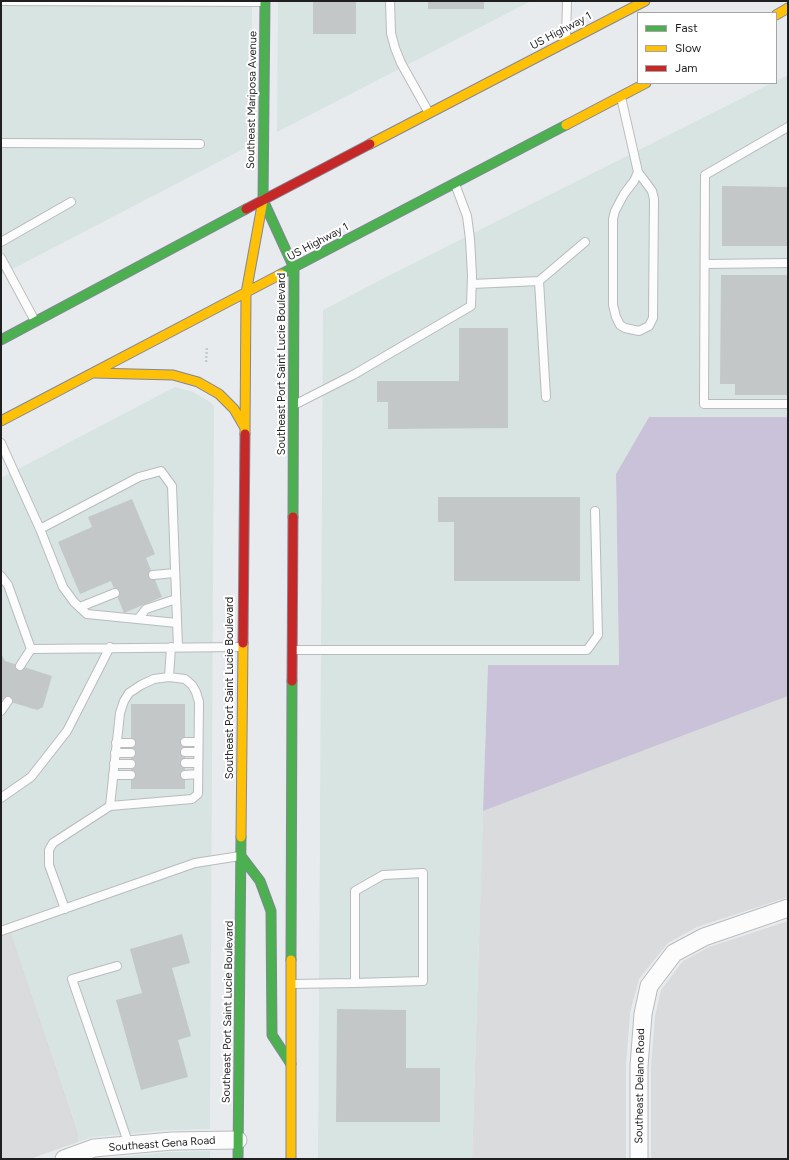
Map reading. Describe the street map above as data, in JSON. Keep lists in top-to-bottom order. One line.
{"streets":{"main road":["US Highway 1","Southeast Mariposa Avenue","Southeast Port Saint Lucie Boulevard"],"street":["Southeast Delano Road","Southeast Gena Road"]},"crossings":[["US Highway 1","Southeast Mariposa Avenue"],["US Highway 1","Southeast Port Saint Lucie Boulevard"],["Southeast Mariposa Avenue","Southeast Port Saint Lucie Boulevard"],["Southeast Port Saint Lucie Boulevard","Southeast Gena Road"]],"legend":["Fast","Slow","Jam"]}
